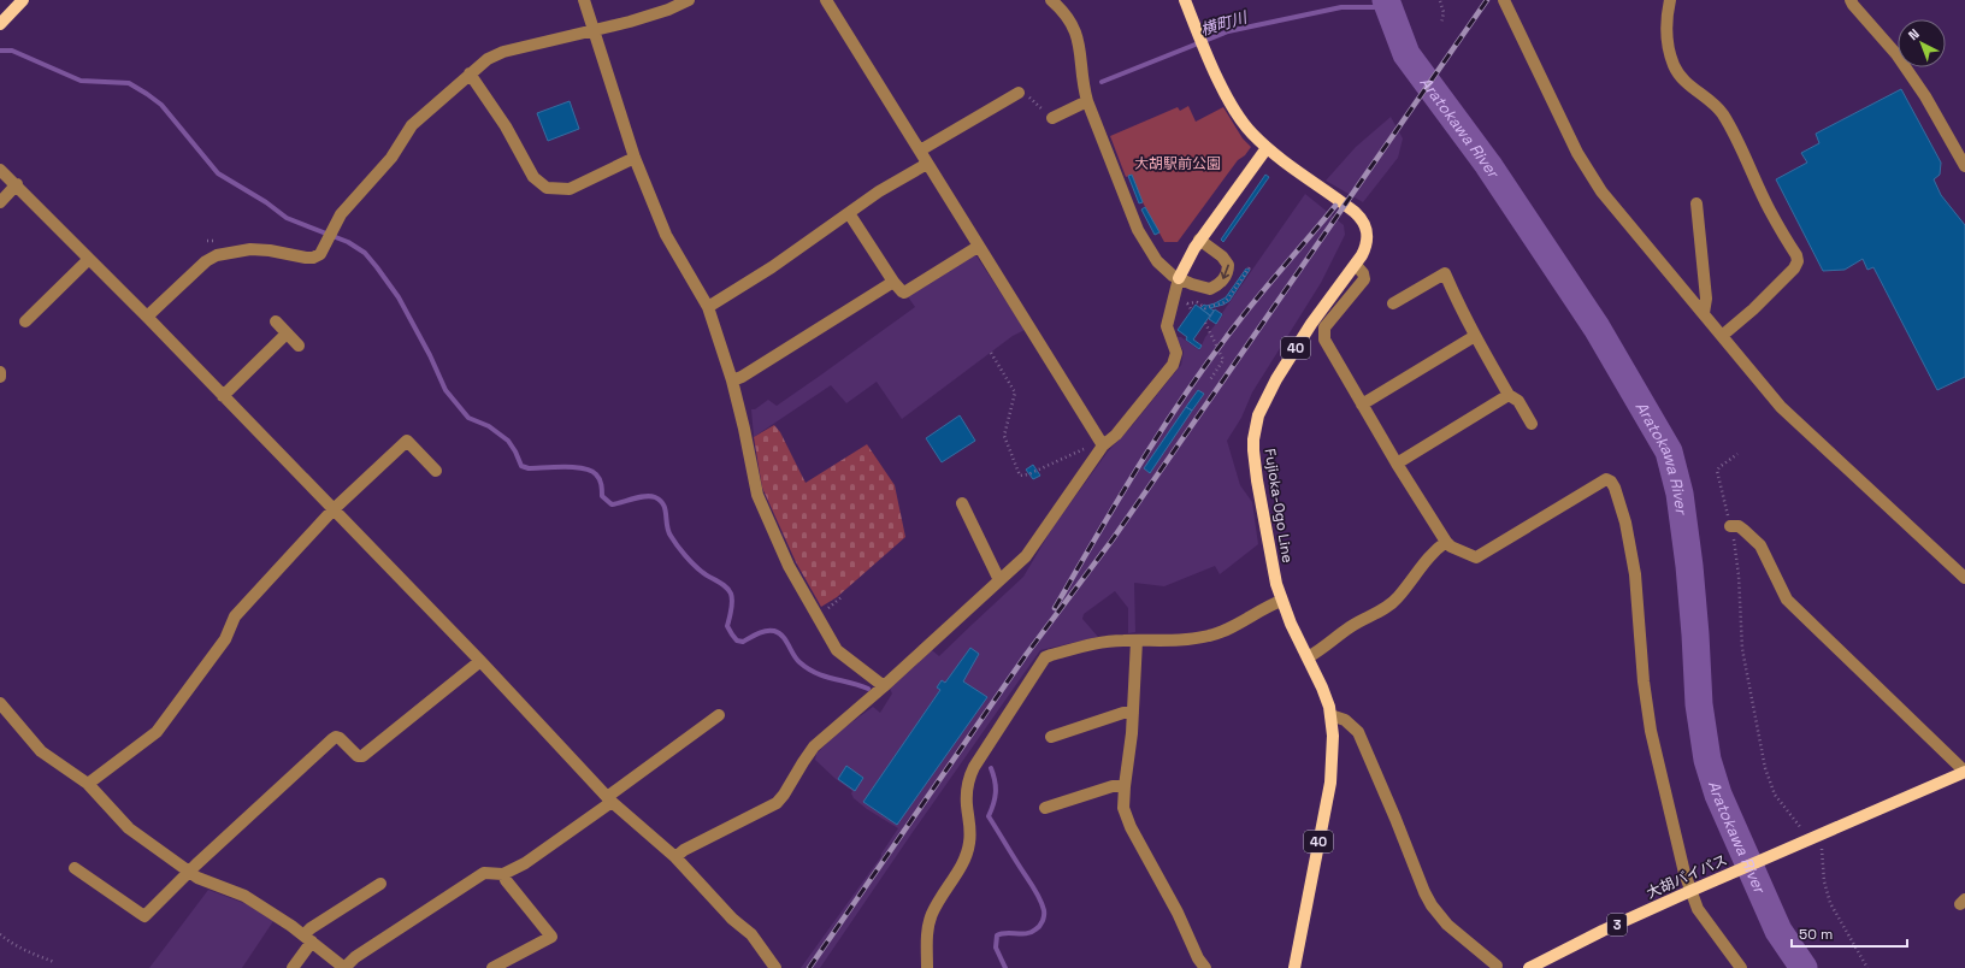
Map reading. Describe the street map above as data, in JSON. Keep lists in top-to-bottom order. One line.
{"streets":{"main road":["40","Fujioka-Ogo Line","大胡バイパス","3"]},"water":["横町川","Aratokawa River"],"parks":["大胡駅前公園"],"scale_bar":"50 m","north":"top left"}
